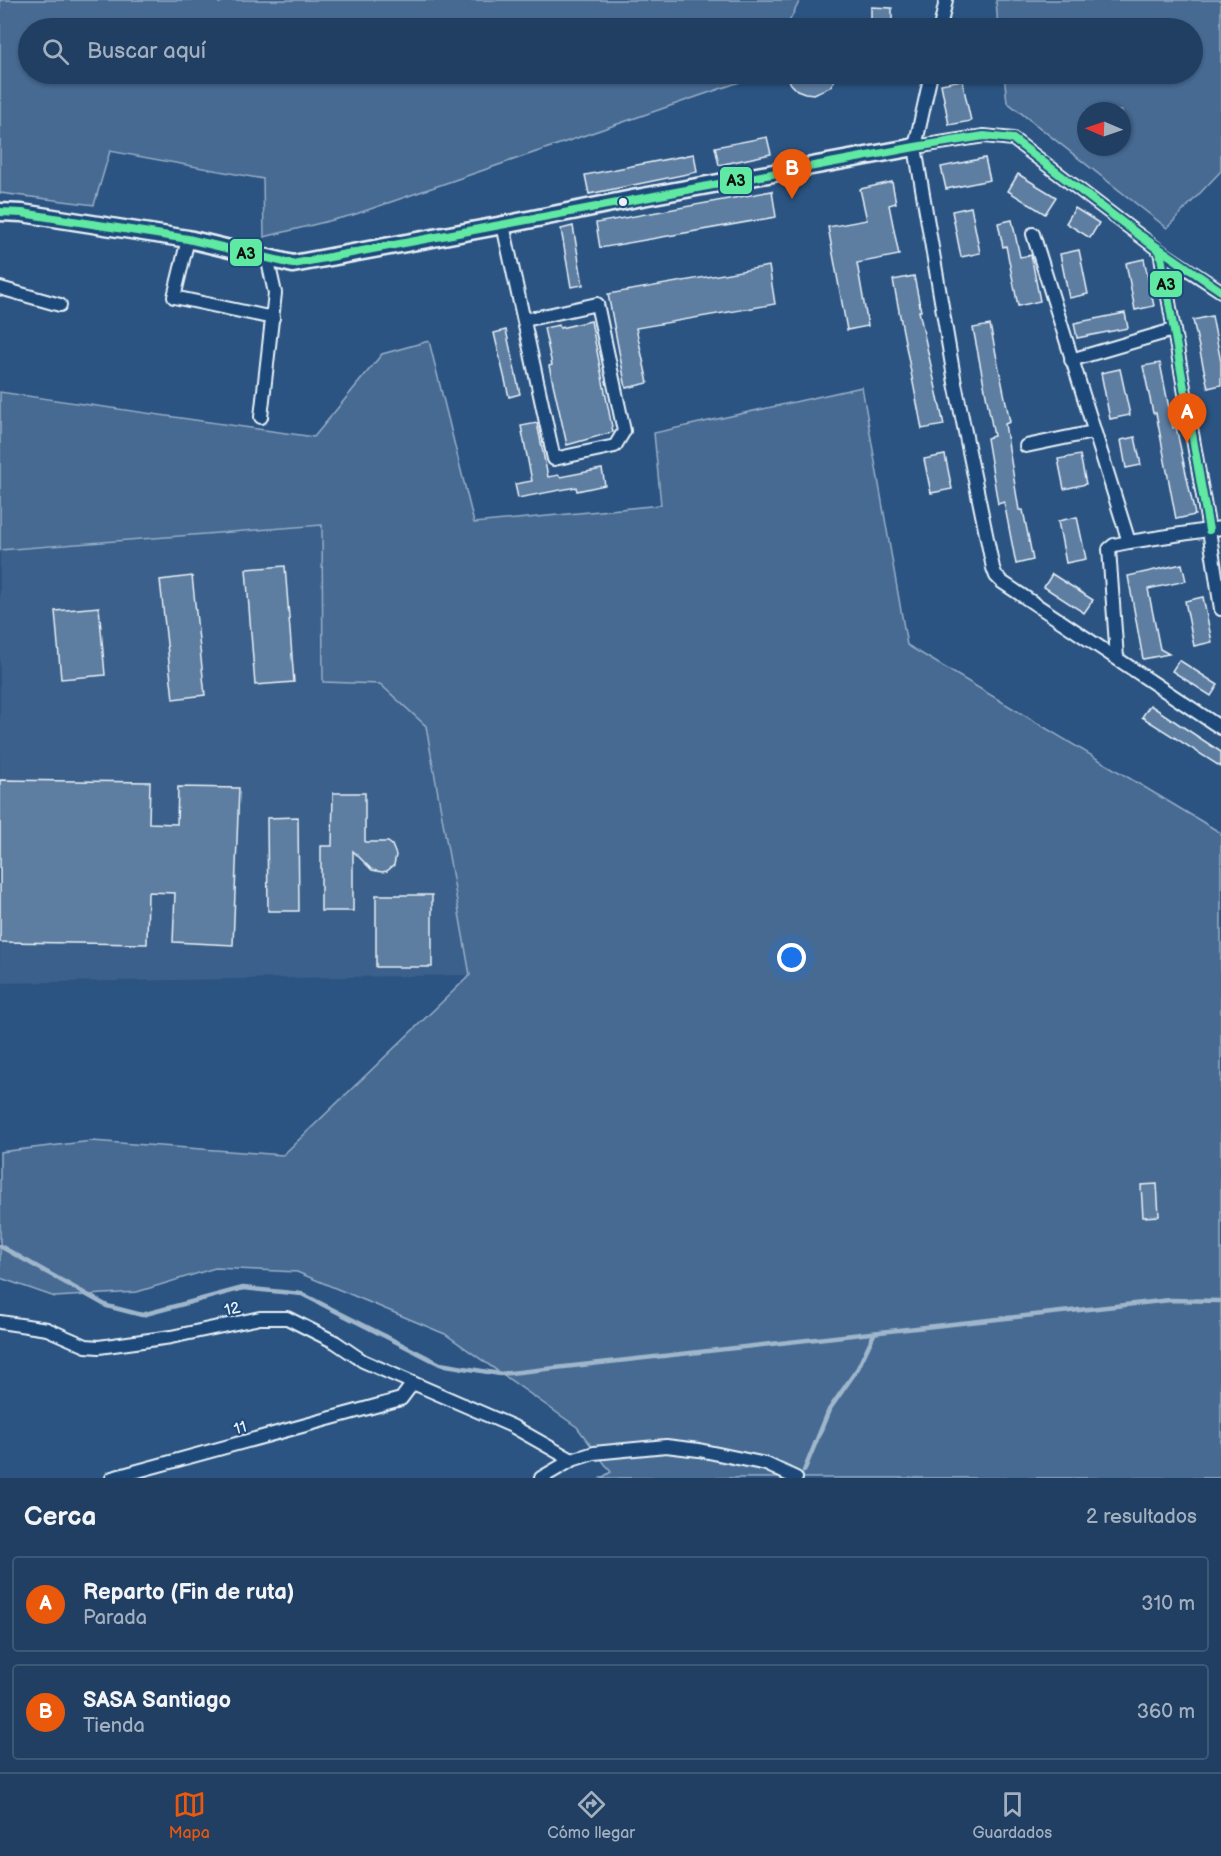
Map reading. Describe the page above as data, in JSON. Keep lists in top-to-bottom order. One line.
{"streets":{"street":["12","11"]},"crossings":[["12","11"]],"lines":["transit line A3"],"north":"left","page":{"search":"Buscar aquí","pins":["B","A"],"heading":["Cerca","2 resultados"],"list":[{"mark":"A","name":"Reparto (Fin de ruta)","note":"Parada","value":"310 m"},{"mark":"B","name":"SASA Santiago","note":"Tienda","value":"360 m"}],"nav":["Mapa","Cómo llegar","Guardados"]}}
